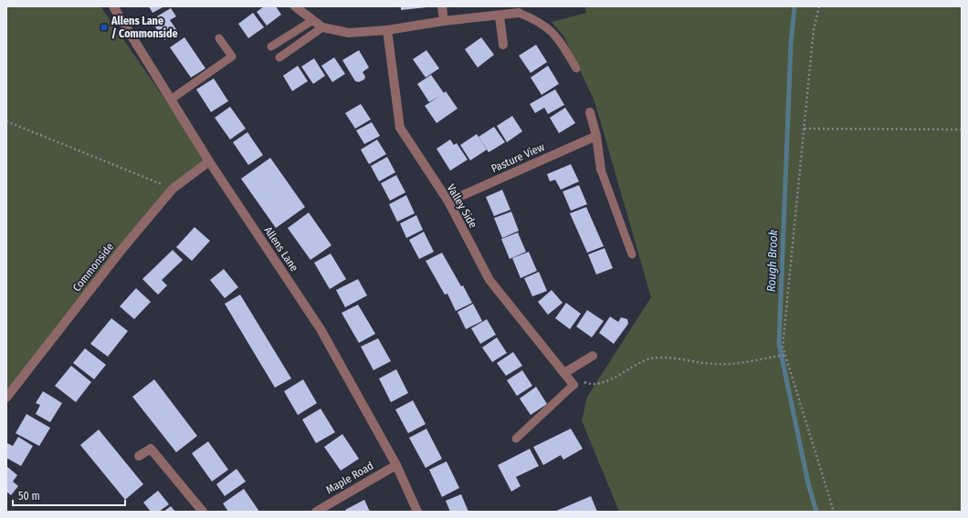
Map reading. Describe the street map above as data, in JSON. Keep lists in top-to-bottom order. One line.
{"streets":{"street":["Pasture View","Valley Side","Allens Lane","Commonside","Maple Road"]},"crossings":[["Pasture View","Valley Side"],["Allens Lane","Commonside"],["Allens Lane","Maple Road"]],"water":["Rough Brook"],"places":{"transit":["Allens Lane / Commonside"]},"scale_bar":"50 m"}
